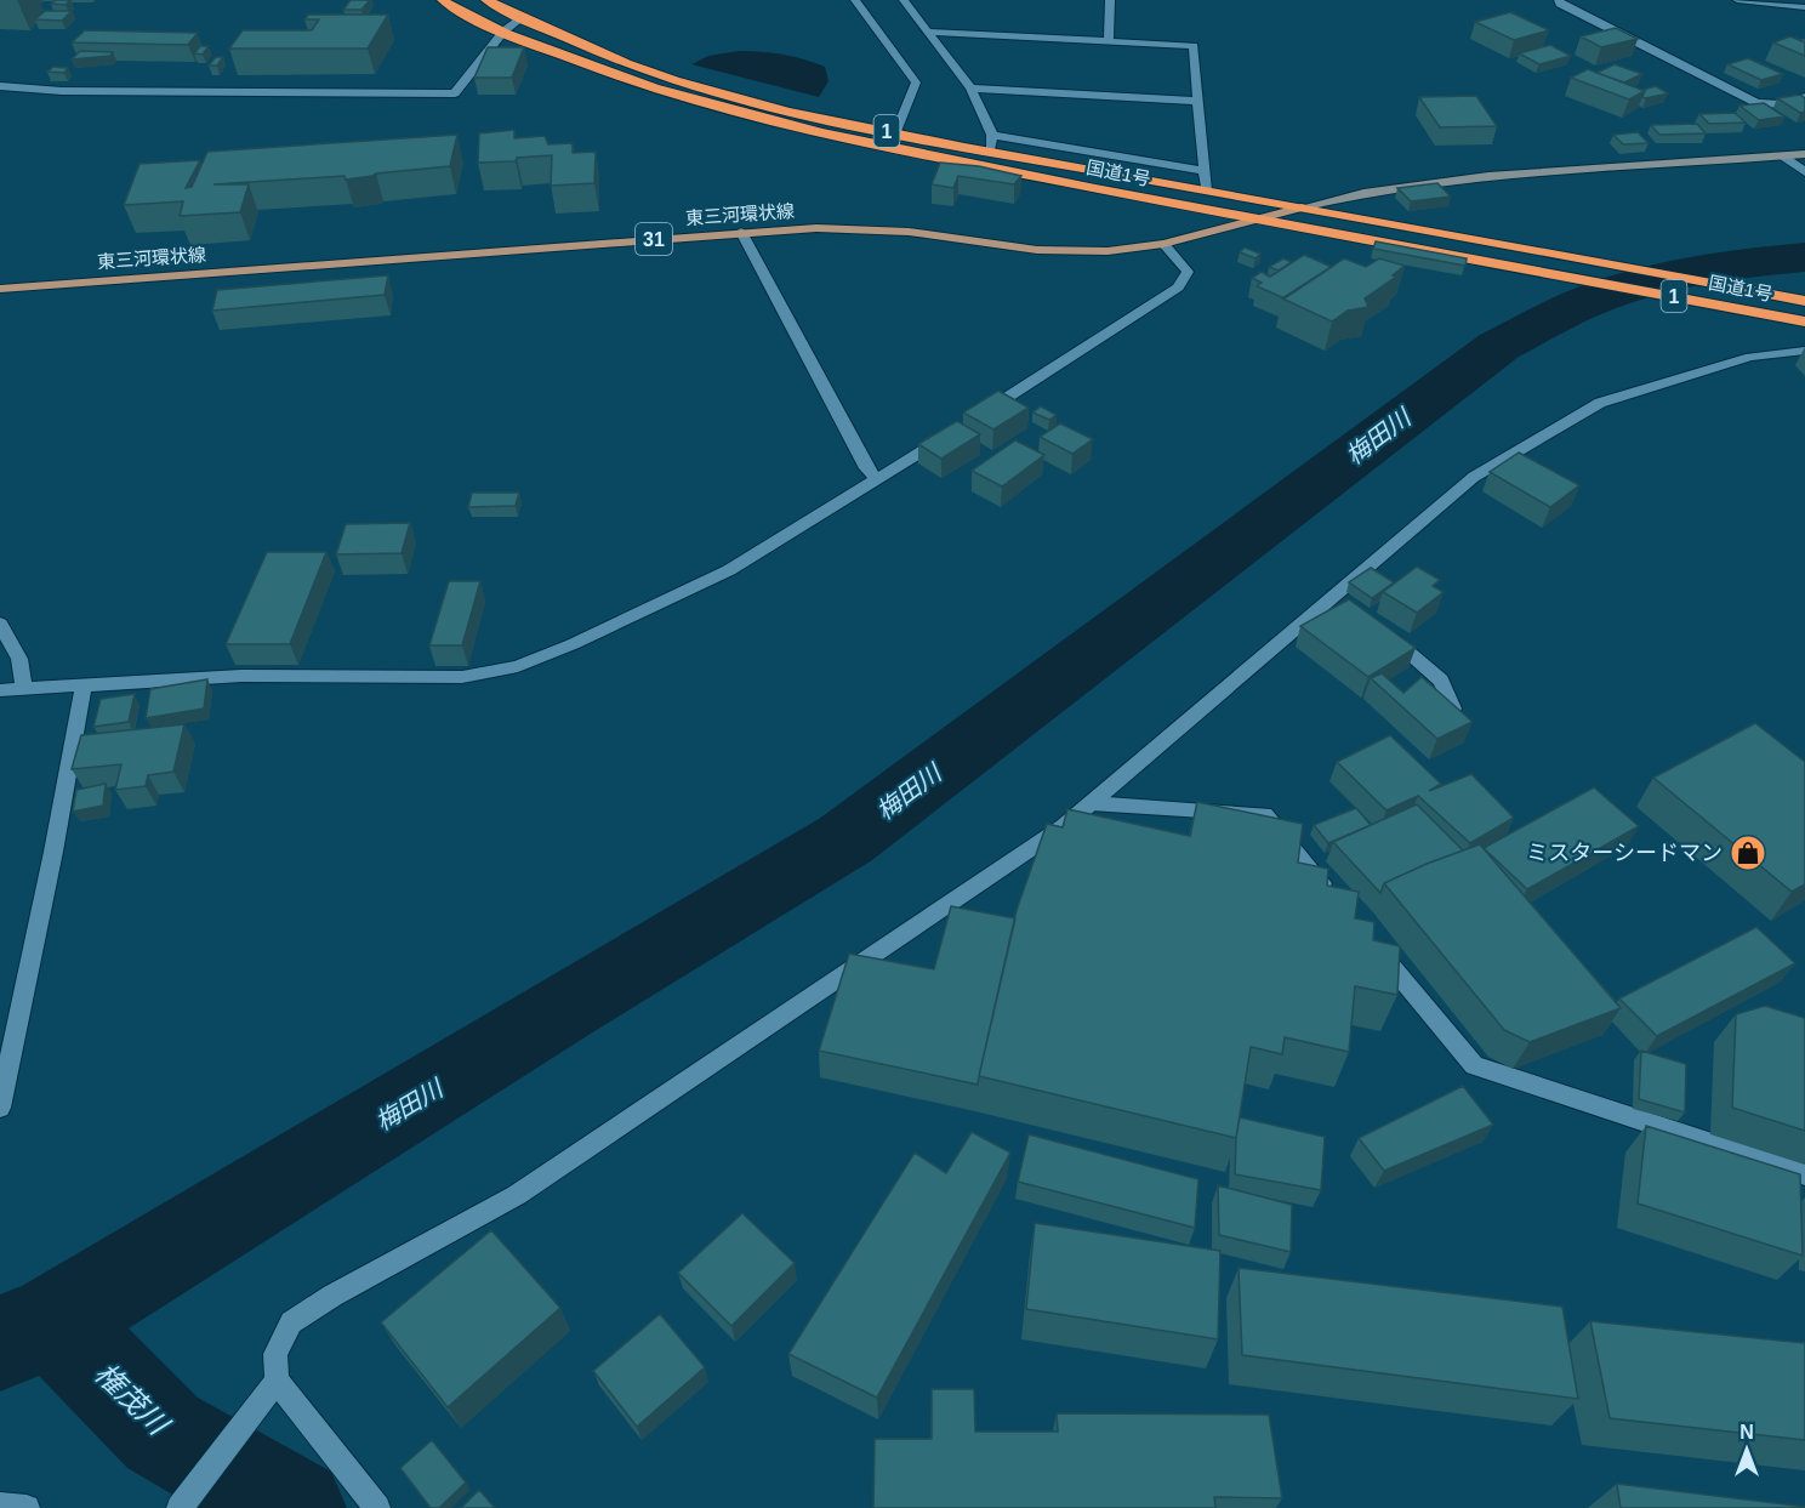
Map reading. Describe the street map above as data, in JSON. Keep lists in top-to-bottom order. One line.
{"streets":{"highway":["1","国道1号"],"main road":["東三河環状線","31"]},"crossings":[["国道1号","東三河環状線"]],"water":["梅田川","権茂川"],"places":{"shop":["ミスターシードマン"]},"north":"top"}
